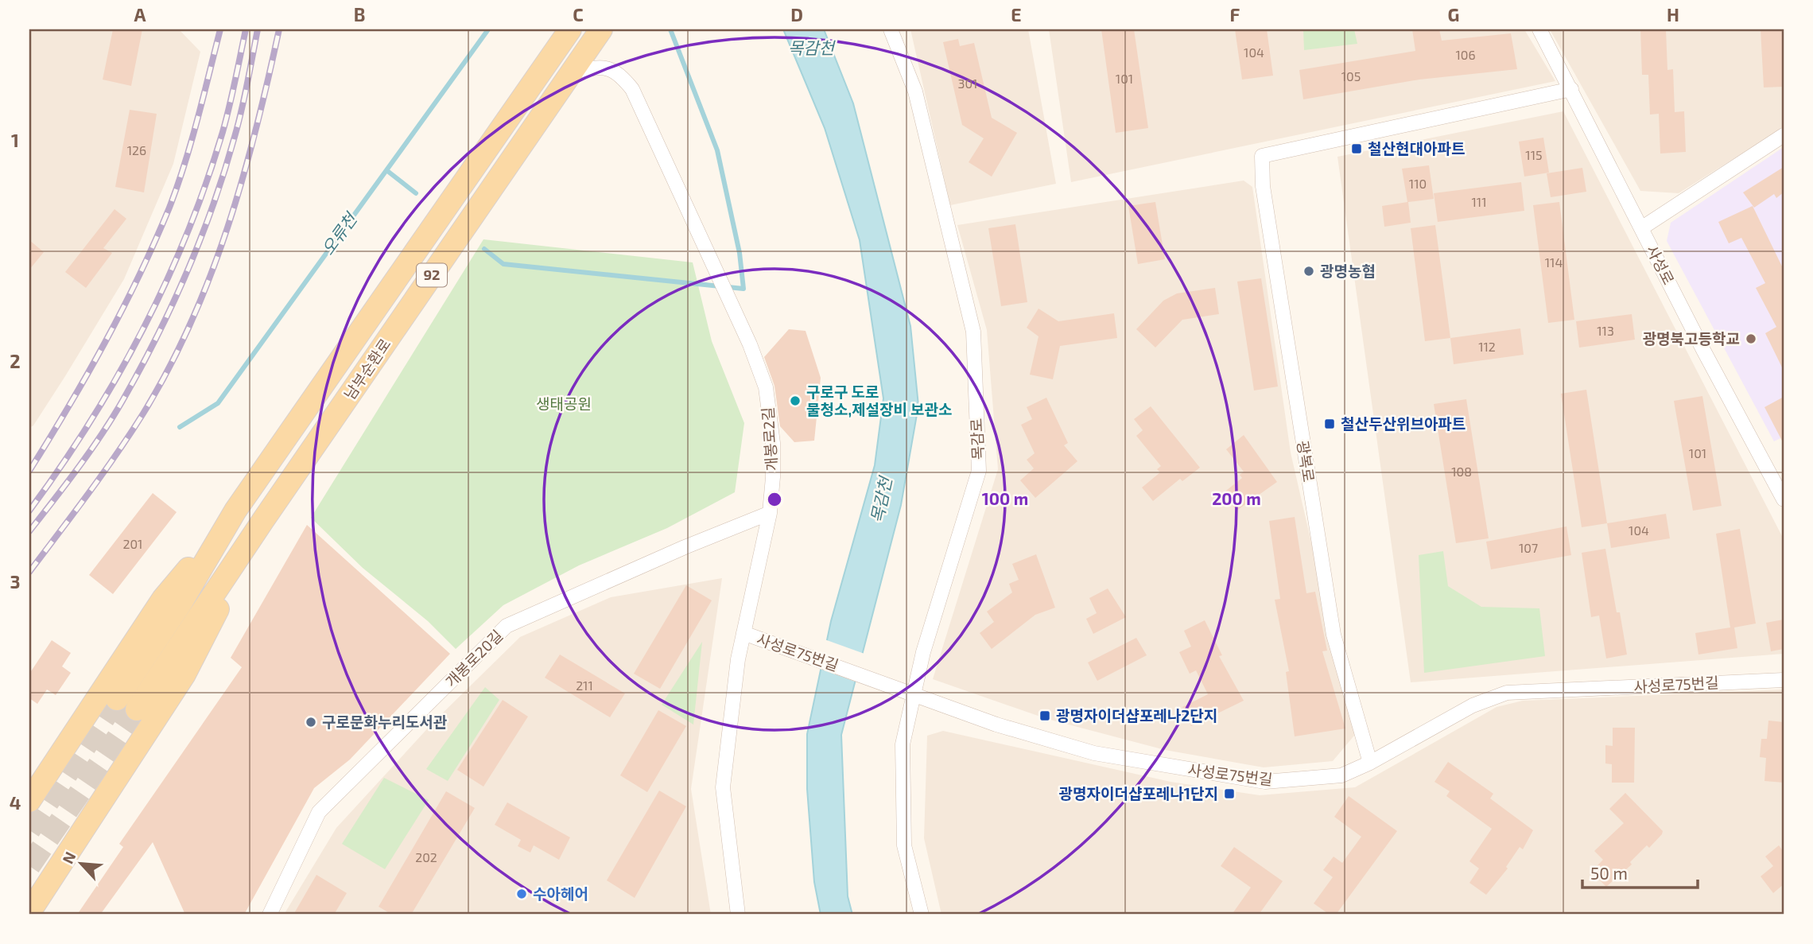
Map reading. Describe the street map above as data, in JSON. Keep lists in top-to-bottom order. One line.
{"streets":{"main road":["92","남부순환로"],"street":["사성로","개봉로2길","목감로","광복로","사성로75번길","개봉로20길"]},"crossings":[["사성로","광복로"],["남부순환로","개봉로2길"],["개봉로2길","사성로75번길"],["개봉로2길","개봉로20길"],["목감로","사성로75번길"],["광복로","사성로75번길"]],"water":["목감천","오류천"],"parks":["생태공원"],"places":{"transit":["철산현대아파트","철산두산위브아파트","광명자이더샵포레나2단지","광명자이더샵포레나1단지"],"other":["광명농협","광명북고등학교","구로구 도로 물청소,제설장비 보관소","구로문화누리도서관","수아헤어"]},"house_numbers":["104","106","105","101","301","126","115","110","111","114","113","112","101","108","104","201","107","211","202"],"scale_bar":"50 m","north":"top left","grid":{"columns":["A","B","C","D","E","F","G","H"],"rows":["1","2","3","4"]},"rings":["100 m","200 m"]}
